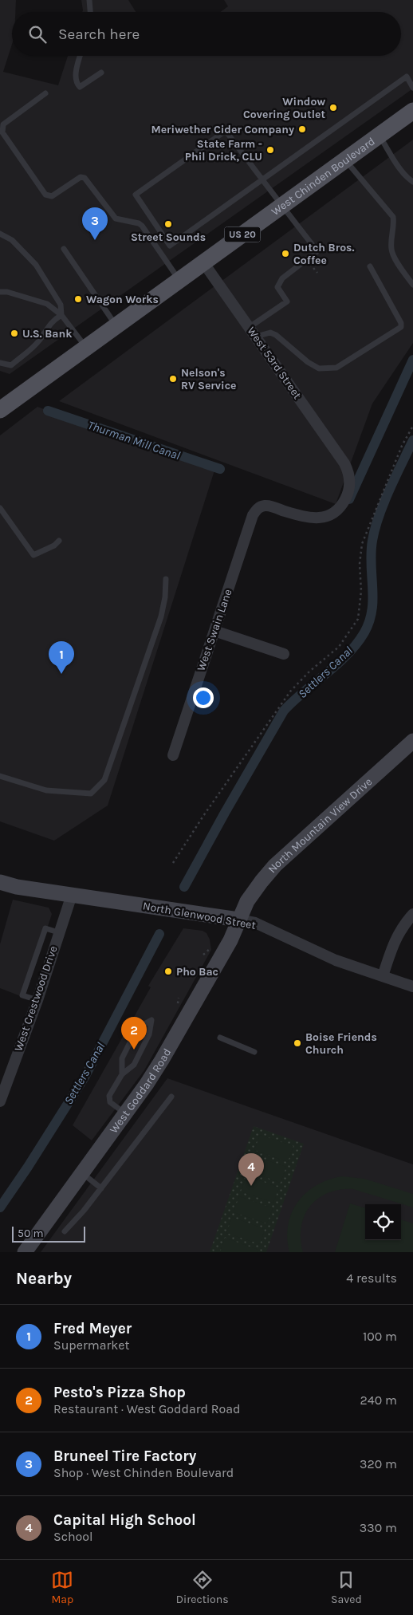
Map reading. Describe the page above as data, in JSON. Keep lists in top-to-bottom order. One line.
{"streets":{"main road":["West Chinden Boulevard","US 20","North Mountain View Drive","North Glenwood Street","West Goddard Road"],"street":["West 53rd Street","West Swain Lane","West Crestwood Drive"]},"crossings":[["West Chinden Boulevard","West 53rd Street"],["West 53rd Street","West Swain Lane"],["North Mountain View Drive","North Glenwood Street"],["North Mountain View Drive","West Goddard Road"],["North Glenwood Street","West Crestwood Drive"],["North Glenwood Street","West Goddard Road"]],"water":["Thurman Mill Canal","Settlers Canal"],"places":["Window Covering Outlet","Meriwether Cider Company","State Farm - Phil Drick, CLU","Street Sounds","Dutch Bros. Coffee","Wagon Works","U.S. Bank","Nelson's RV Service","Pho Bac","Boise Friends Church"],"scale_bar":"50 m","page":{"search":"Search here","pins":["3","1","2","4"],"scale":"50 m","heading":["Nearby","4 results"],"list":[{"mark":"1","name":"Fred Meyer","note":"Supermarket","value":"100 m"},{"mark":"2","name":"Pesto's Pizza Shop","note":"Restaurant · West Goddard Road","value":"240 m"},{"mark":"3","name":"Bruneel Tire Factory","note":"Shop · West Chinden Boulevard","value":"320 m"},{"mark":"4","name":"Capital High School","note":"School","value":"330 m"}],"nav":["Map","Directions","Saved"]}}
